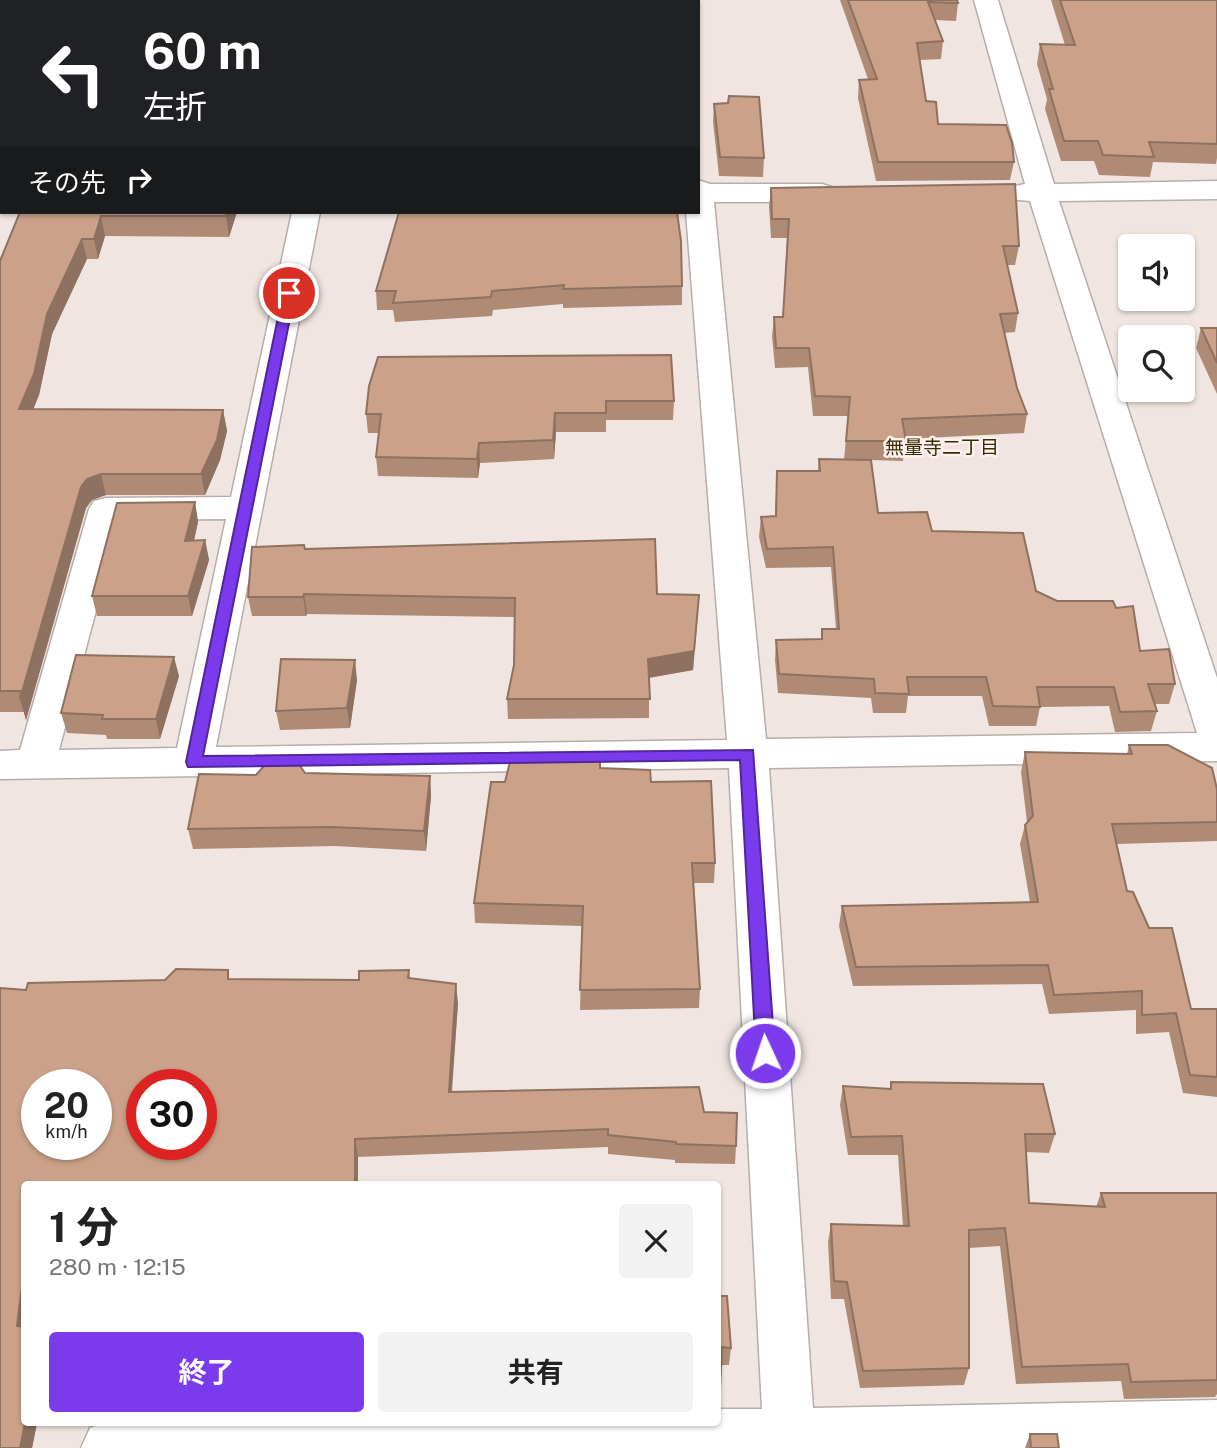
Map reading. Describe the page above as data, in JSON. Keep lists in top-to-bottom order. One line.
{"districts":["無量寺二丁目"],"page":{"turn":["60 m","左折"],"then":"その先","speed":"20 km/h","limit":"30","heading":["1 分","280 m · 12:15"],"buttons":["終了","共有"]}}
